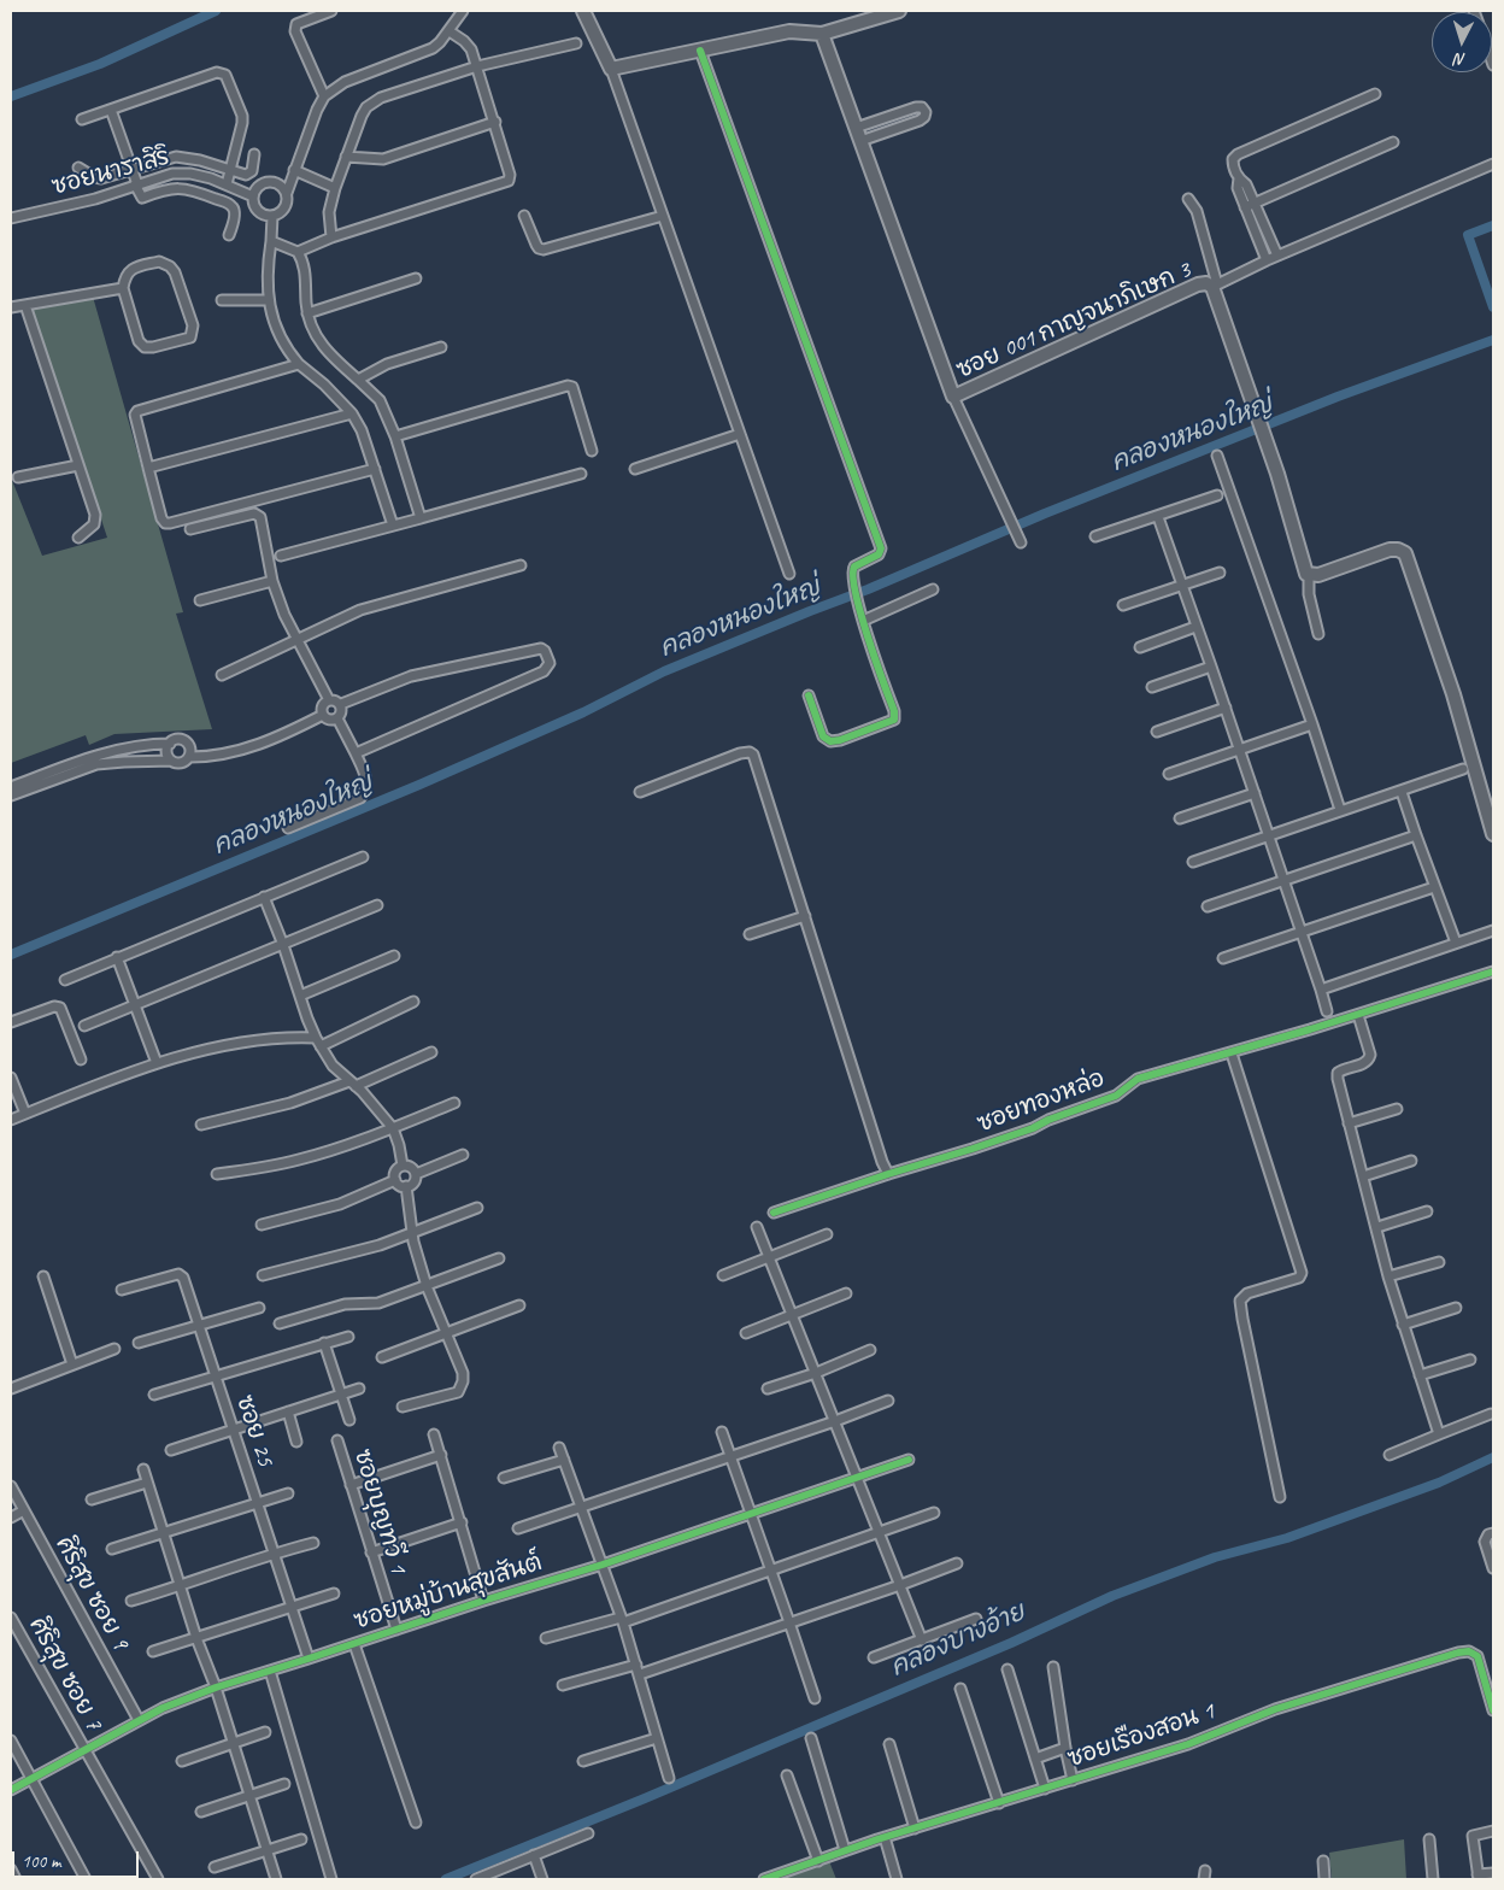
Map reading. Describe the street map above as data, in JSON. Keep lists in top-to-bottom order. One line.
{"streets":{"street":["ซอยนาราสิริ","ซอย 001 กาญจนาภิเษก 3","ซอยทองหล่อ","ซอย 25","ซอยบุญทวี 1","ซอยหมู่บ้านสุขสันต์","ศิริสุข ซอย 9","ศิริสุข ซอย 7","ซอยเรืองสอน 1"]},"crossings":[["ซอย 25","ซอยหมู่บ้านสุขสันต์"],["ซอยบุญทวี 1","ซอยหมู่บ้านสุขสันต์"],["ซอยหมู่บ้านสุขสันต์","ศิริสุข ซอย 9"],["ซอยหมู่บ้านสุขสันต์","ศิริสุข ซอย 7"]],"water":["คลองหนองใหญ่","คลองบางอ้าย"],"scale_bar":"100 m","north":"bottom"}
